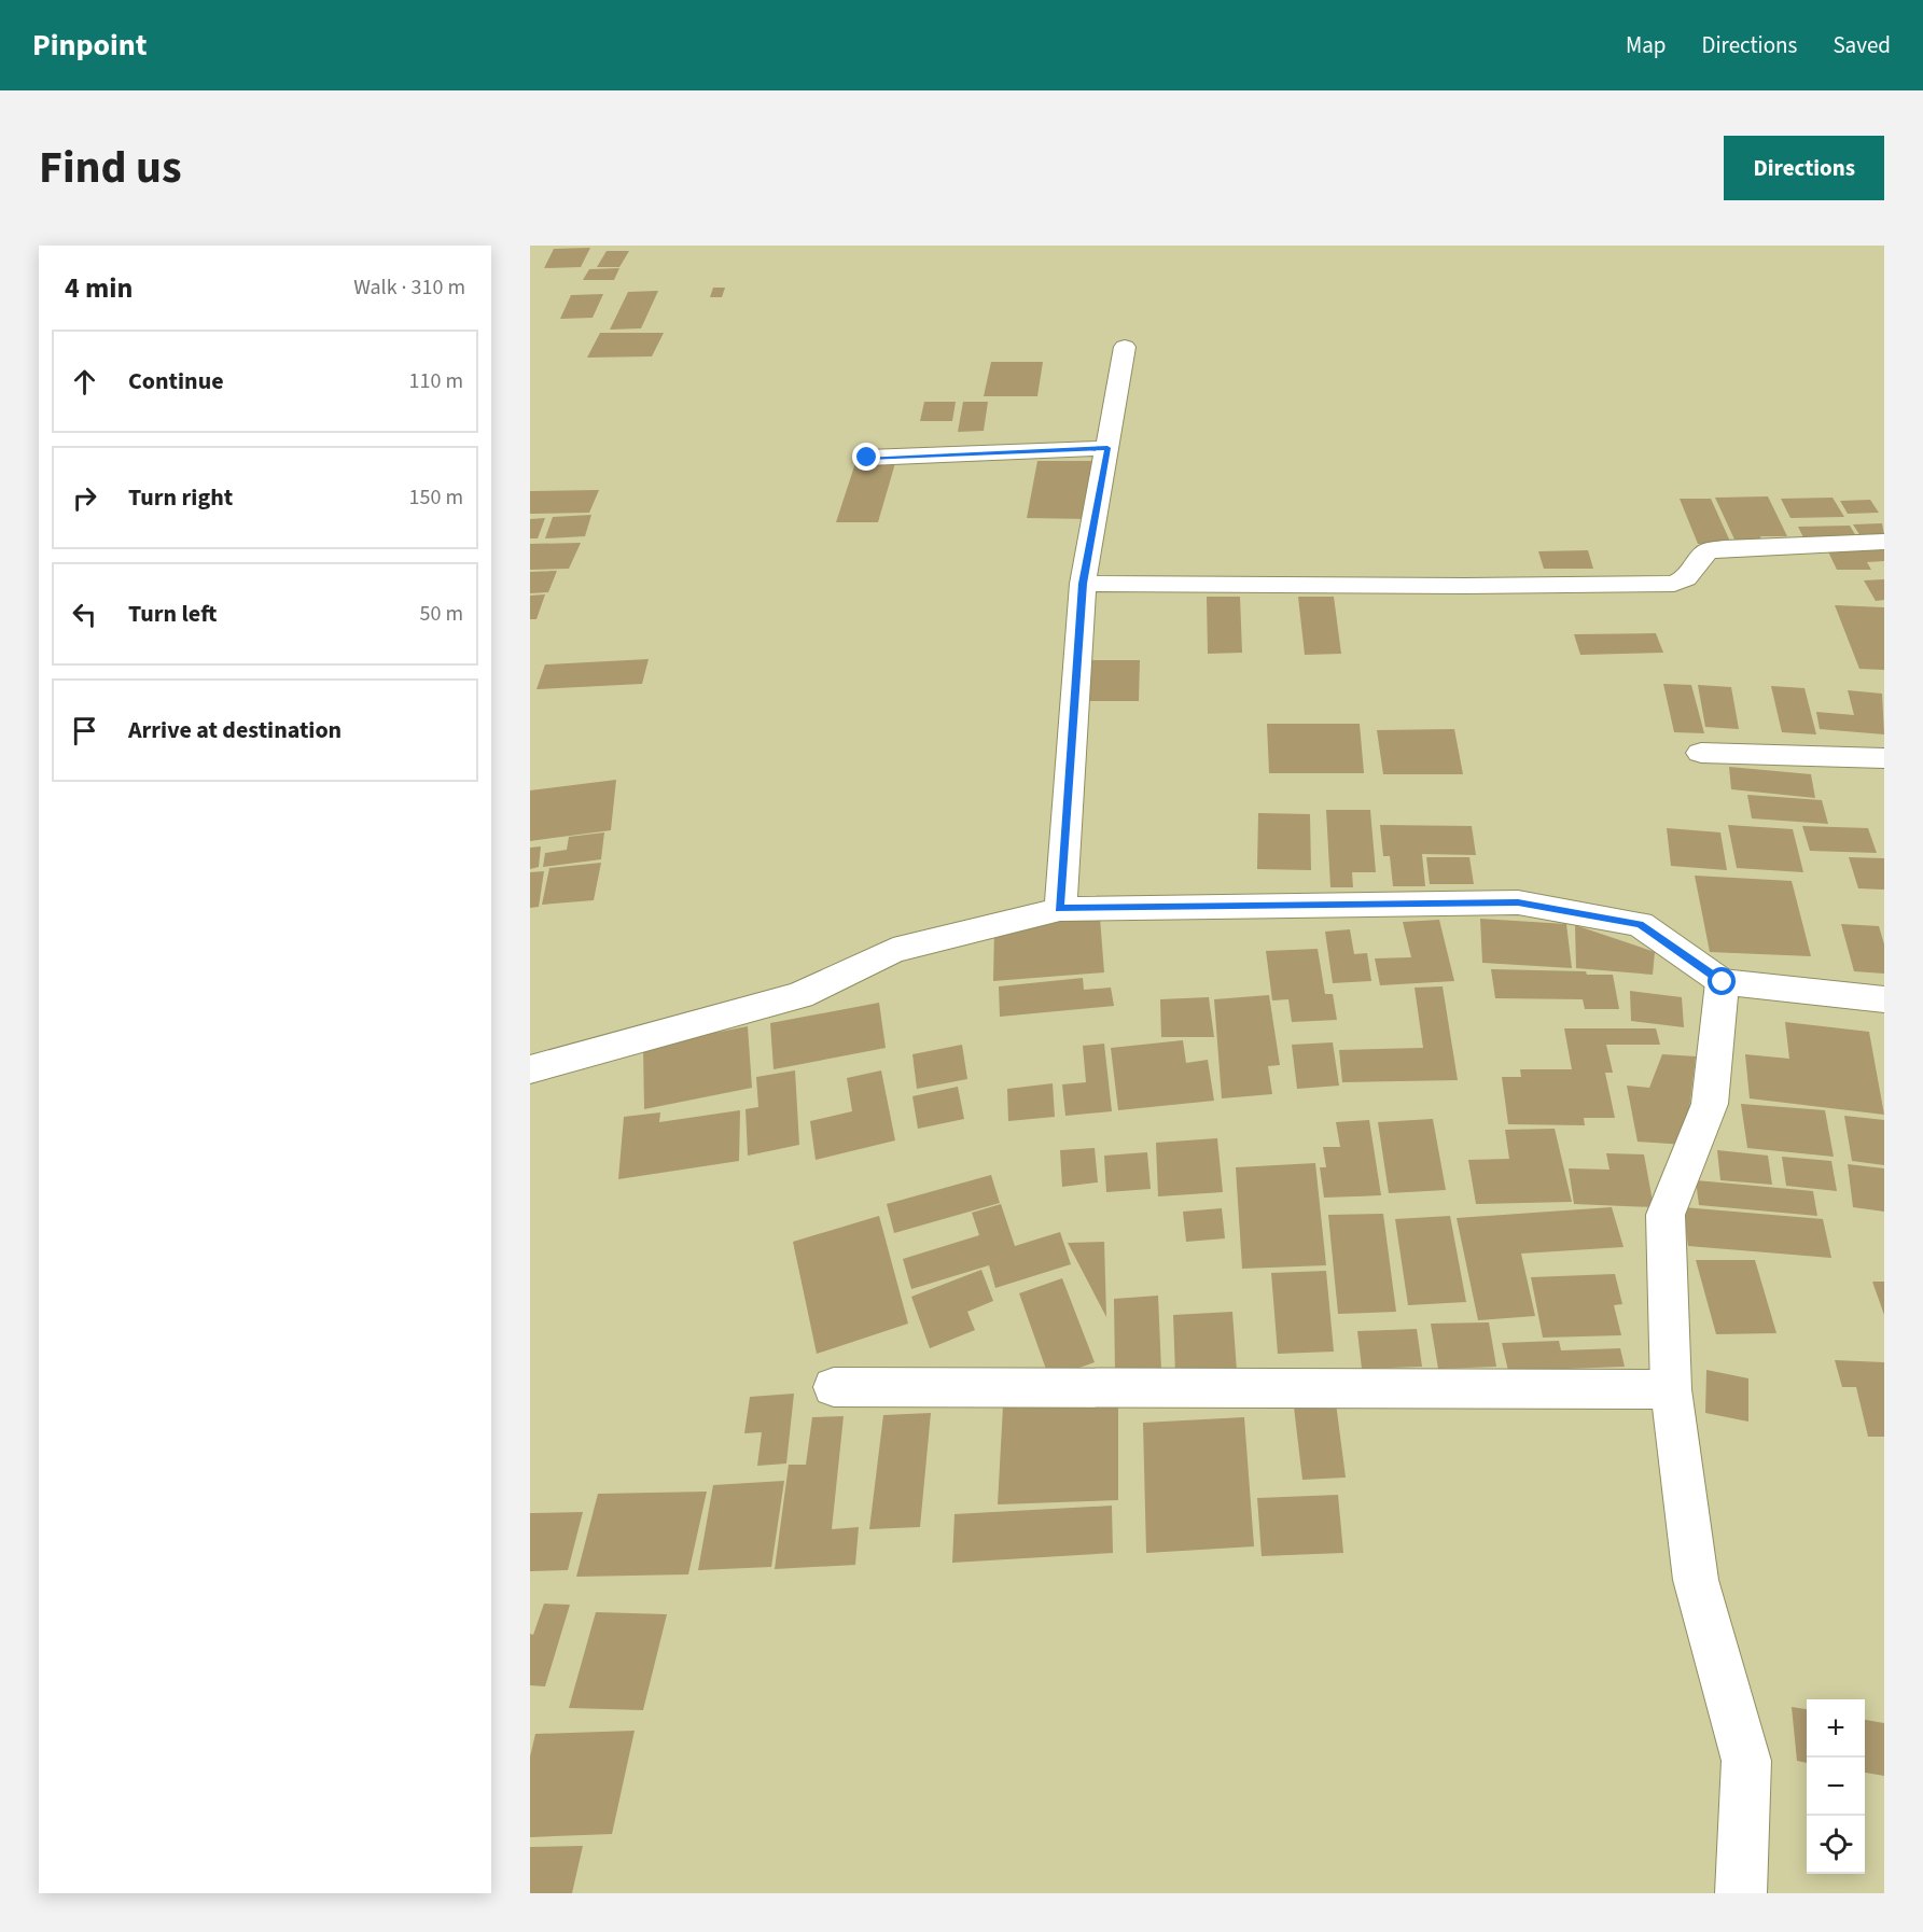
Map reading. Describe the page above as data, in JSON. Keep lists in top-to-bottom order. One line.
{"page":{"header":"Pinpoint","nav":["Map","Directions","Saved"],"title":"Find us","buttons":"Directions","heading":["4 min","Walk · 310 m"],"list":[["Continue","110 m"],["Turn right","150 m"],["Turn left","50 m"],"Arrive at destination"],"map_buttons":["+","−"]}}
